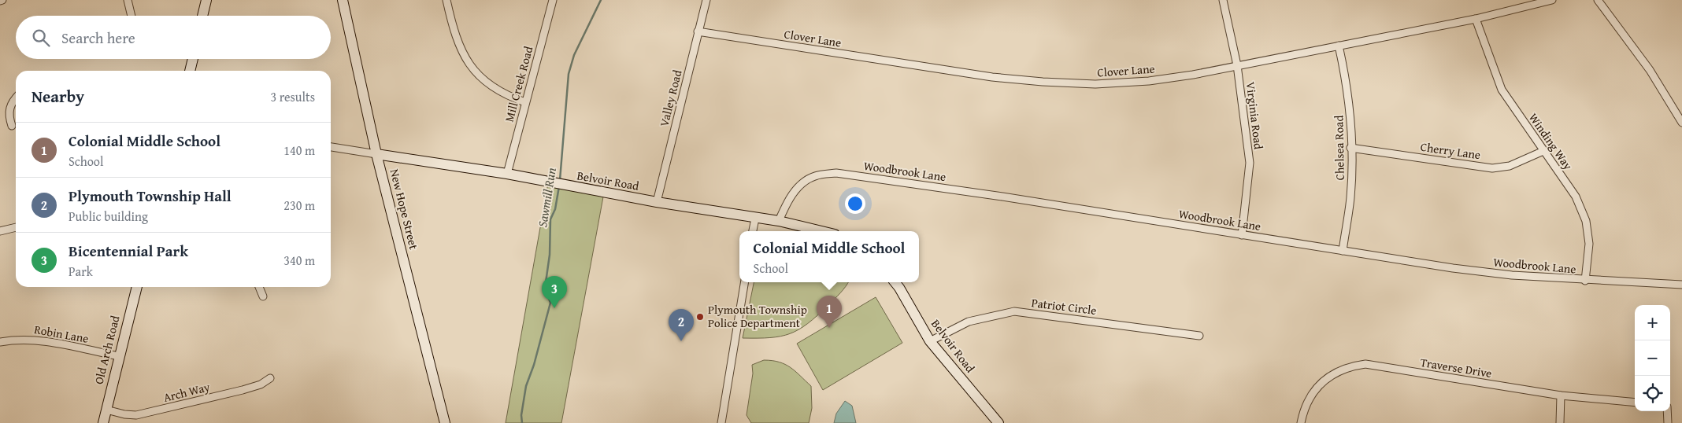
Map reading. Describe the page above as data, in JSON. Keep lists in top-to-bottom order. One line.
{"streets":{"street":["Clover Lane","Mill Creek Road","Valley Road","Virginia Road","Winding Way","Chelsea Road","Cherry Lane","Woodbrook Lane","Belvoir Road","New Hope Street","Patriot Circle","Robin Lane","Old Arch Road","Traverse Drive","Arch Way"]},"crossings":[["Clover Lane","Valley Road"],["Clover Lane","Virginia Road"],["Clover Lane","Winding Way"],["Clover Lane","Chelsea Road"],["Mill Creek Road","Belvoir Road"],["Valley Road","Belvoir Road"],["Virginia Road","Woodbrook Lane"],["Winding Way","Cherry Lane"],["Winding Way","Woodbrook Lane"],["Chelsea Road","Cherry Lane"],["Chelsea Road","Woodbrook Lane"],["Woodbrook Lane","Belvoir Road"],["Belvoir Road","New Hope Street"],["Belvoir Road","Patriot Circle"],["Robin Lane","Old Arch Road"],["Old Arch Road","Arch Way"]],"water":["Sawmill Run"],"places":["Plymouth Township Police Department"],"page":{"search":"Search here","heading":["Nearby","3 results"],"list":[{"mark":"1","name":"Colonial Middle School","note":"School","value":"140 m"},{"mark":"2","name":"Plymouth Township Hall","note":"Public building","value":"230 m"},{"mark":"3","name":"Bicentennial Park","note":"Park","value":"340 m"}],"popup":["Colonial Middle School","School"],"pins":["3","1","2"],"map_buttons":["+","−"]}}
